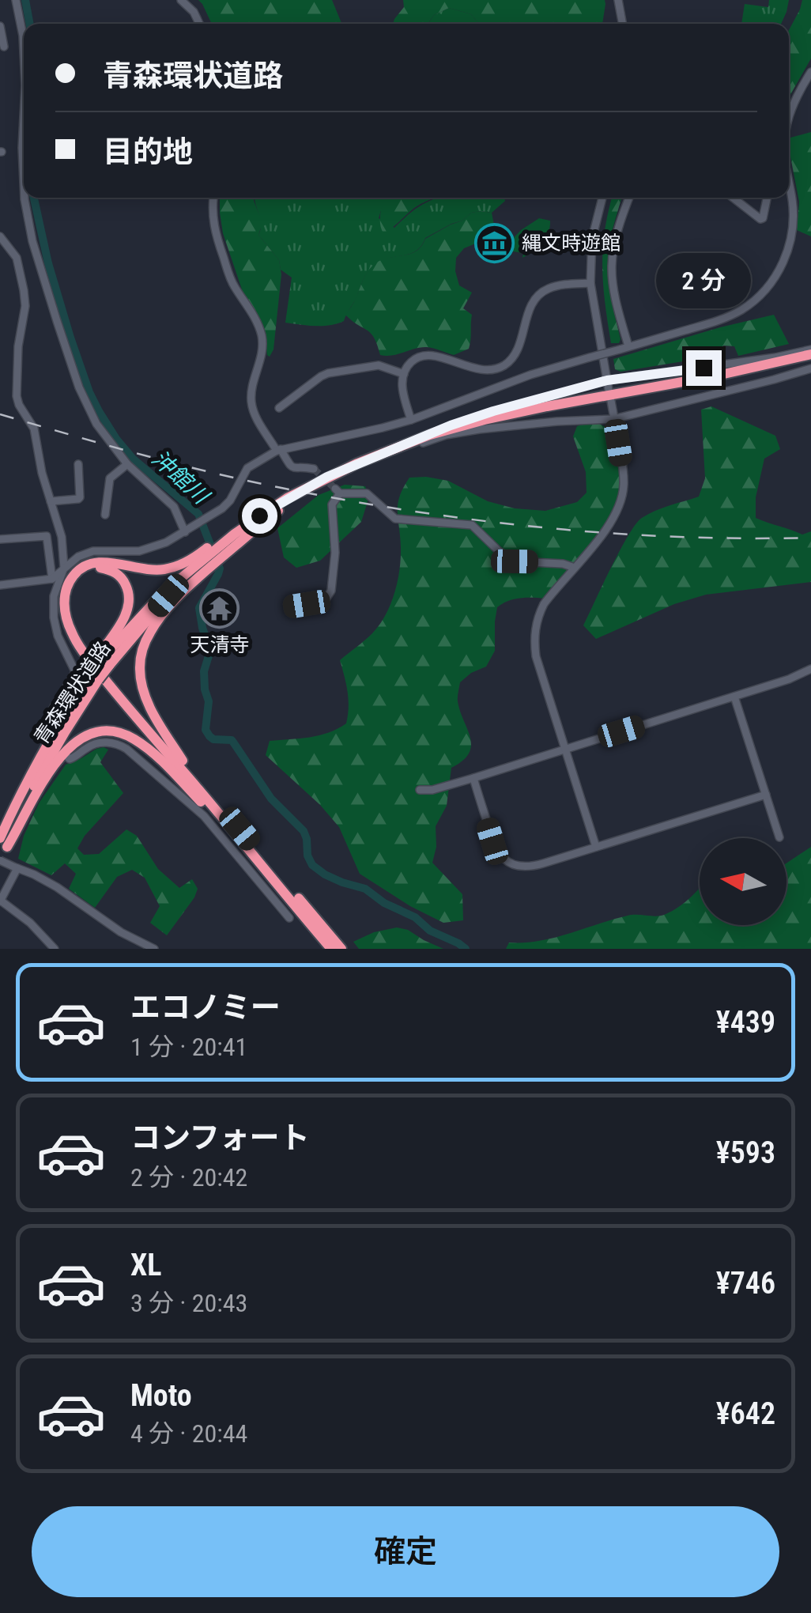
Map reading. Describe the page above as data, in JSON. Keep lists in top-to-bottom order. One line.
{"streets":{"highway":["青森環状道路"]},"water":["沖館川"],"places":{"museum":["縄文時遊館"],"temple":["天清寺"]},"north":"left","page":{"banner":["青森環状道路","目的地"],"bubble":"2 分","list":[{"name":"エコノミー","note":"1 分 · 20:41","value":"¥439"},{"name":"コンフォート","note":"2 分 · 20:42","value":"¥593"},{"name":"XL","note":"3 分 · 20:43","value":"¥746"},{"name":"Moto","note":"4 分 · 20:44","value":"¥642"}],"buttons":"確定"}}
